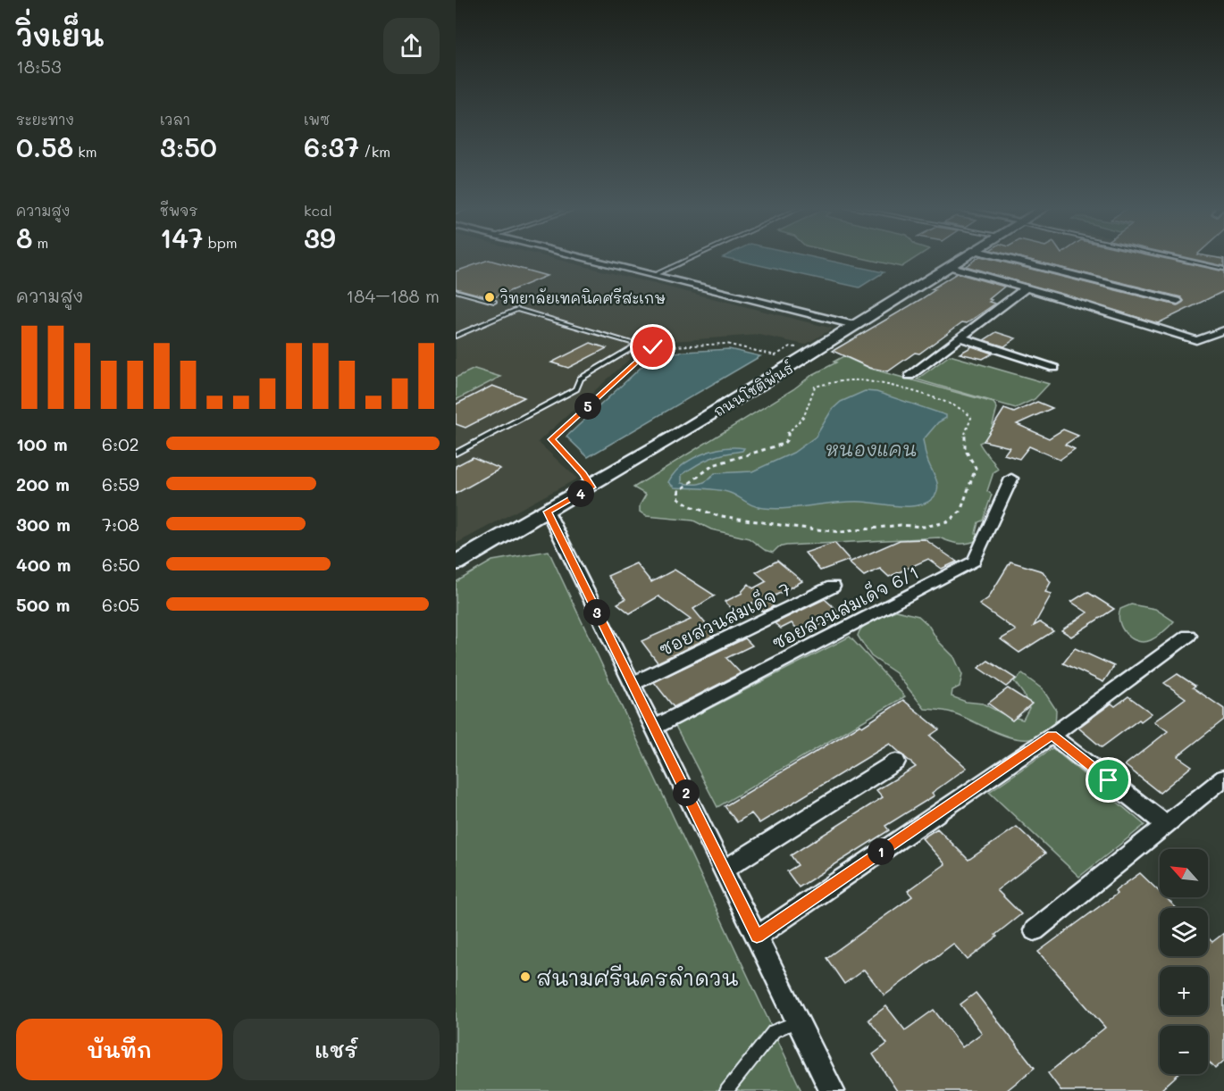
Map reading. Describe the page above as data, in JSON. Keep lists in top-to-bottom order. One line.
{"streets":{"street":["ถนนโชติพันธ์","ซอยสวนสมเด็จ 6/1","ซอยสวนสมเด็จ 7"]},"water":["หนองแคน"],"places":["วิทยาลัยเทคนิคศรีสะเกษ","สนามศรีนครลำดวน"],"north":"top left","page":{"heading":["วิ่งเย็น","18:53"],"stats":[["ระยะทาง","0.58 km"],["เวลา","3:50"],["เพซ","6:37 /km"],["ความสูง","8 m"],["ชีพจร","147 bpm"],["kcal","39"]],"chart":["ความสูง","184–188 m"],"pins":["5","4","3","2","1"],"list":[{"name":"100 m","note":"6:02"},{"name":"200 m","note":"6:59"},{"name":"300 m","note":"7:08"},{"name":"400 m","note":"6:50"},{"name":"500 m","note":"6:05"}],"map_buttons":["+","−"],"buttons":["บันทึก","แชร์"]}}
